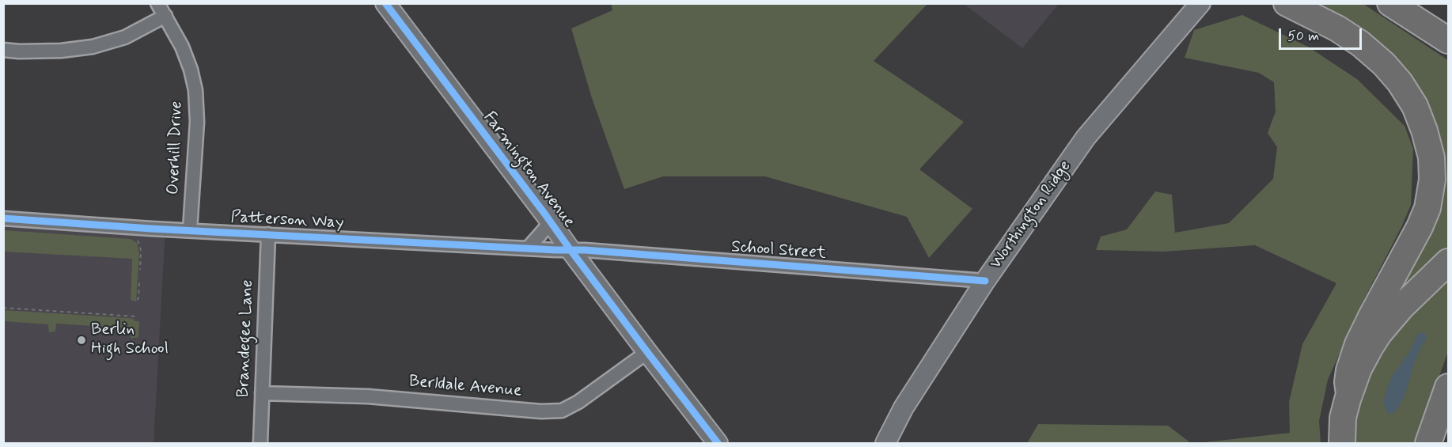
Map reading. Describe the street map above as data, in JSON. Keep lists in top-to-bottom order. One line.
{"streets":{"street":["Overhill Drive","Farmington Avenue","Worthington Ridge","Patterson Way","School Street","Brandegee Lane","Berldale Avenue"]},"crossings":[["Overhill Drive","Patterson Way"],["Farmington Avenue","Patterson Way"],["Farmington Avenue","School Street"],["Farmington Avenue","Berldale Avenue"],["Worthington Ridge","School Street"],["Patterson Way","School Street"],["Patterson Way","Brandegee Lane"],["Brandegee Lane","Berldale Avenue"]],"places":["Berlin High School"],"scale_bar":"50 m"}
